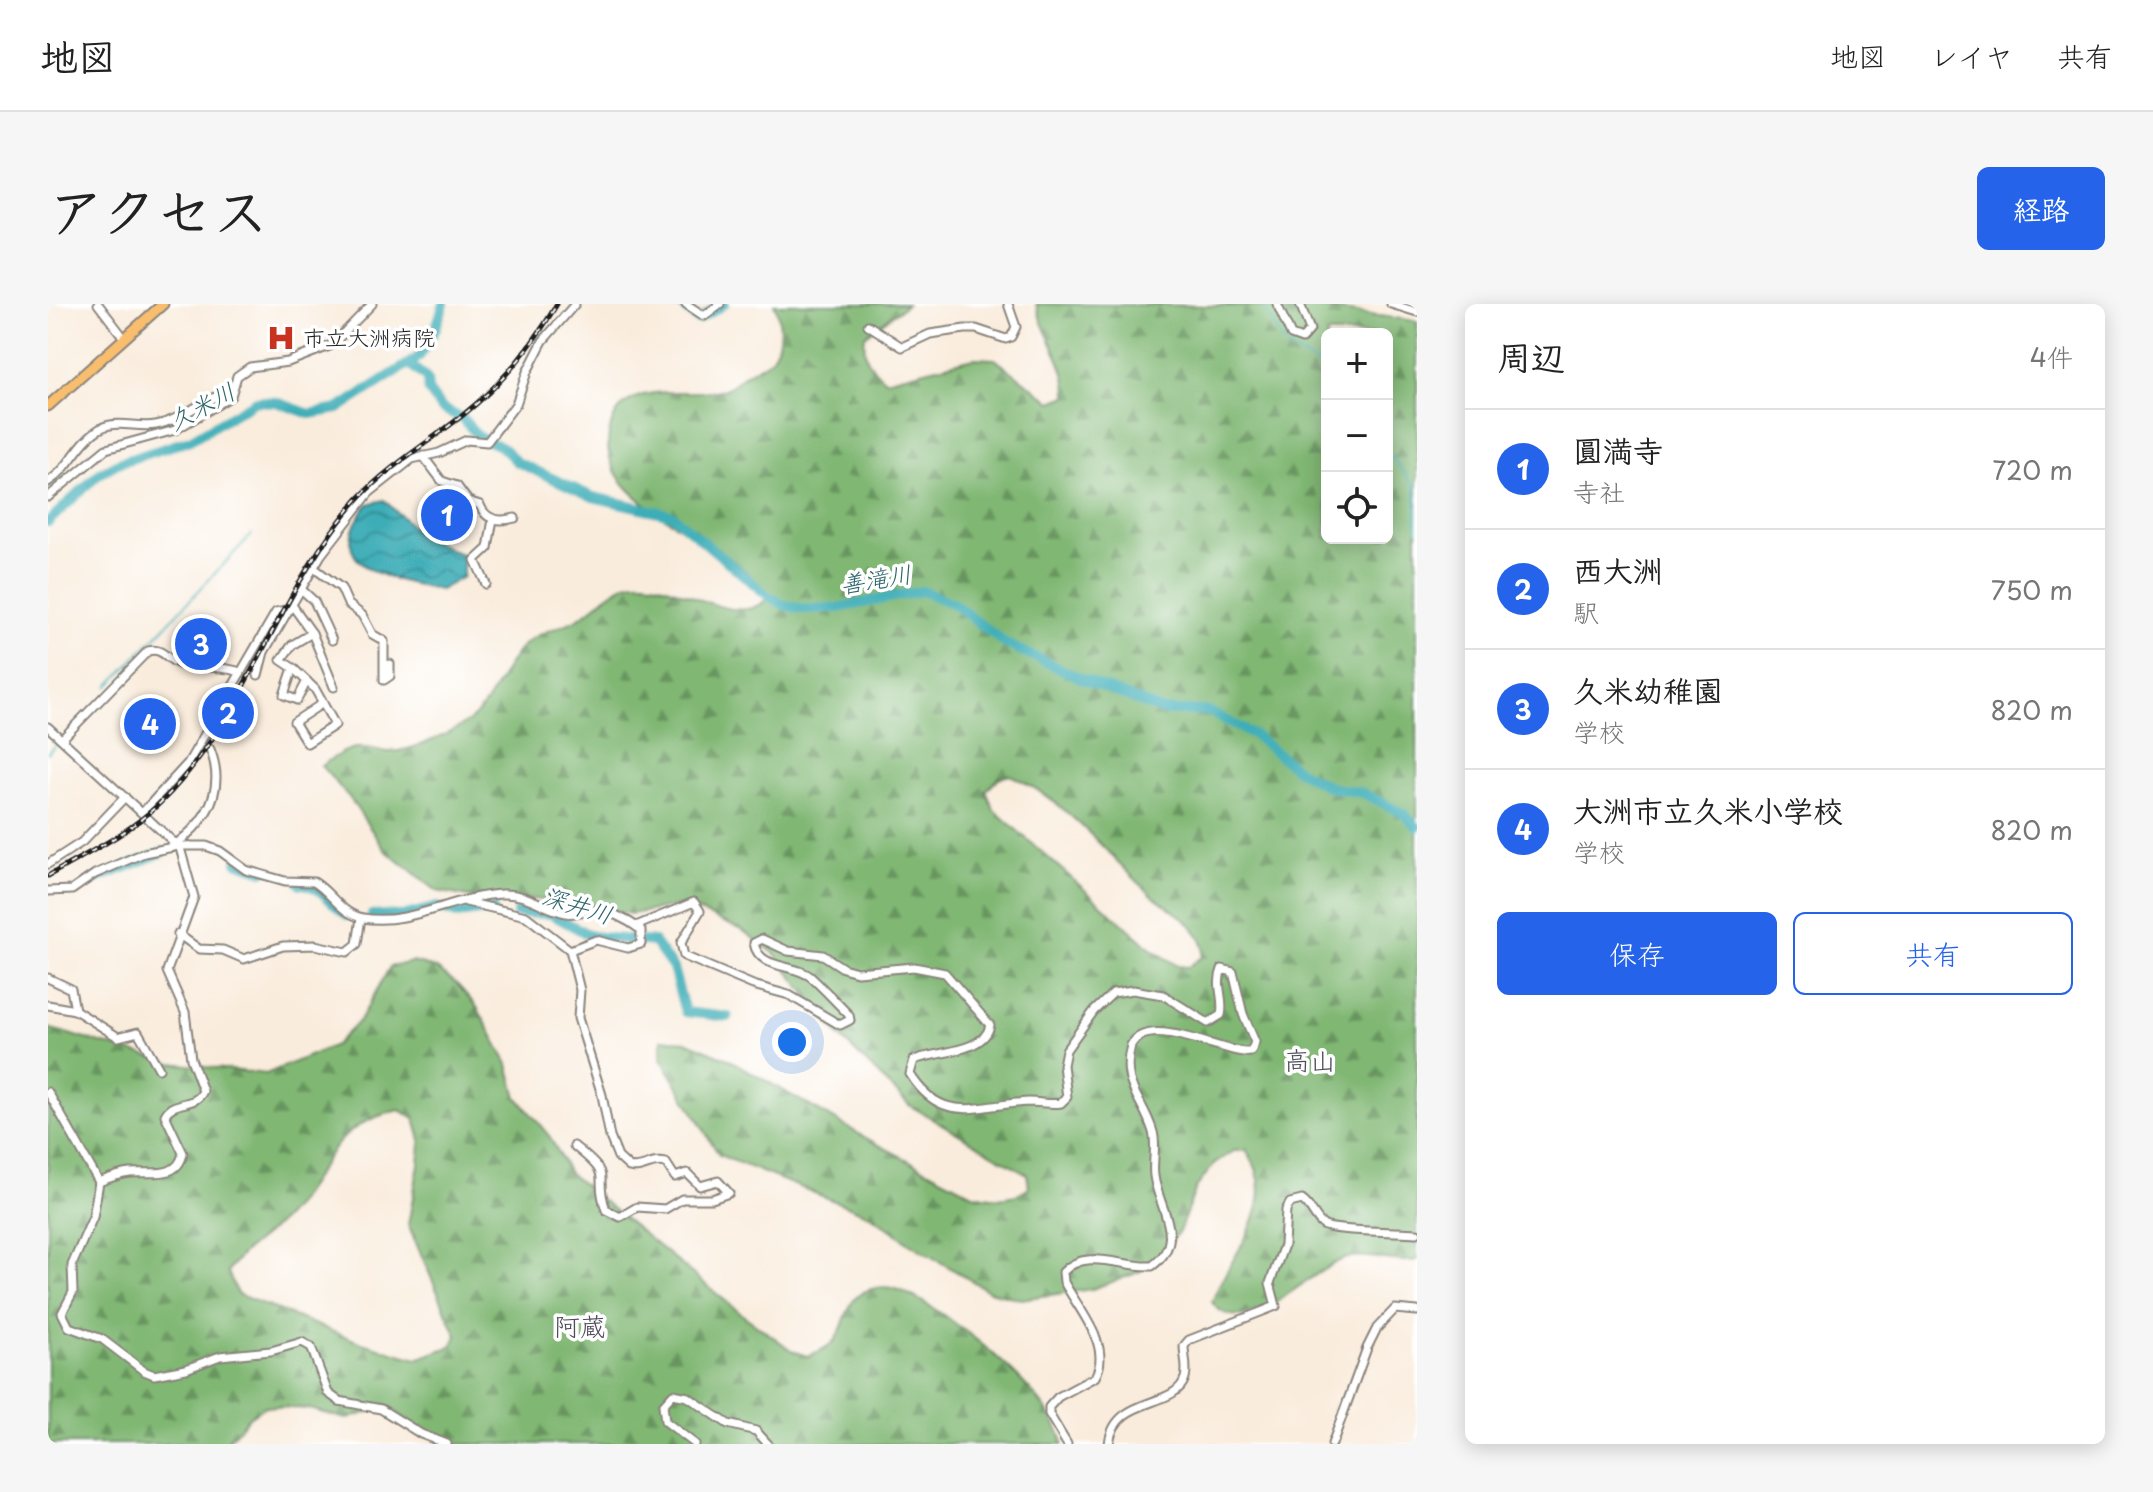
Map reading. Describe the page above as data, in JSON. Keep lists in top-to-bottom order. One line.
{"districts":["高山","阿蔵"],"water":["久米川","善滝川","深井川"],"places":{"hospital":["市立大洲病院"]},"page":{"header":"地図","nav":["地図","レイヤ","共有"],"title":"アクセス","buttons":["経路",["保存","共有"]],"heading":["周辺","4件"],"map_buttons":["+","−"],"list":[{"mark":"1","name":"圓満寺","note":"寺社","value":"720 m"},{"mark":"2","name":"西大洲","note":"駅","value":"750 m"},{"mark":"3","name":"久米幼稚園","note":"学校","value":"820 m"},{"mark":"4","name":"大洲市立久米小学校","note":"学校","value":"820 m"}],"pins":["1","3","2","4"]}}
